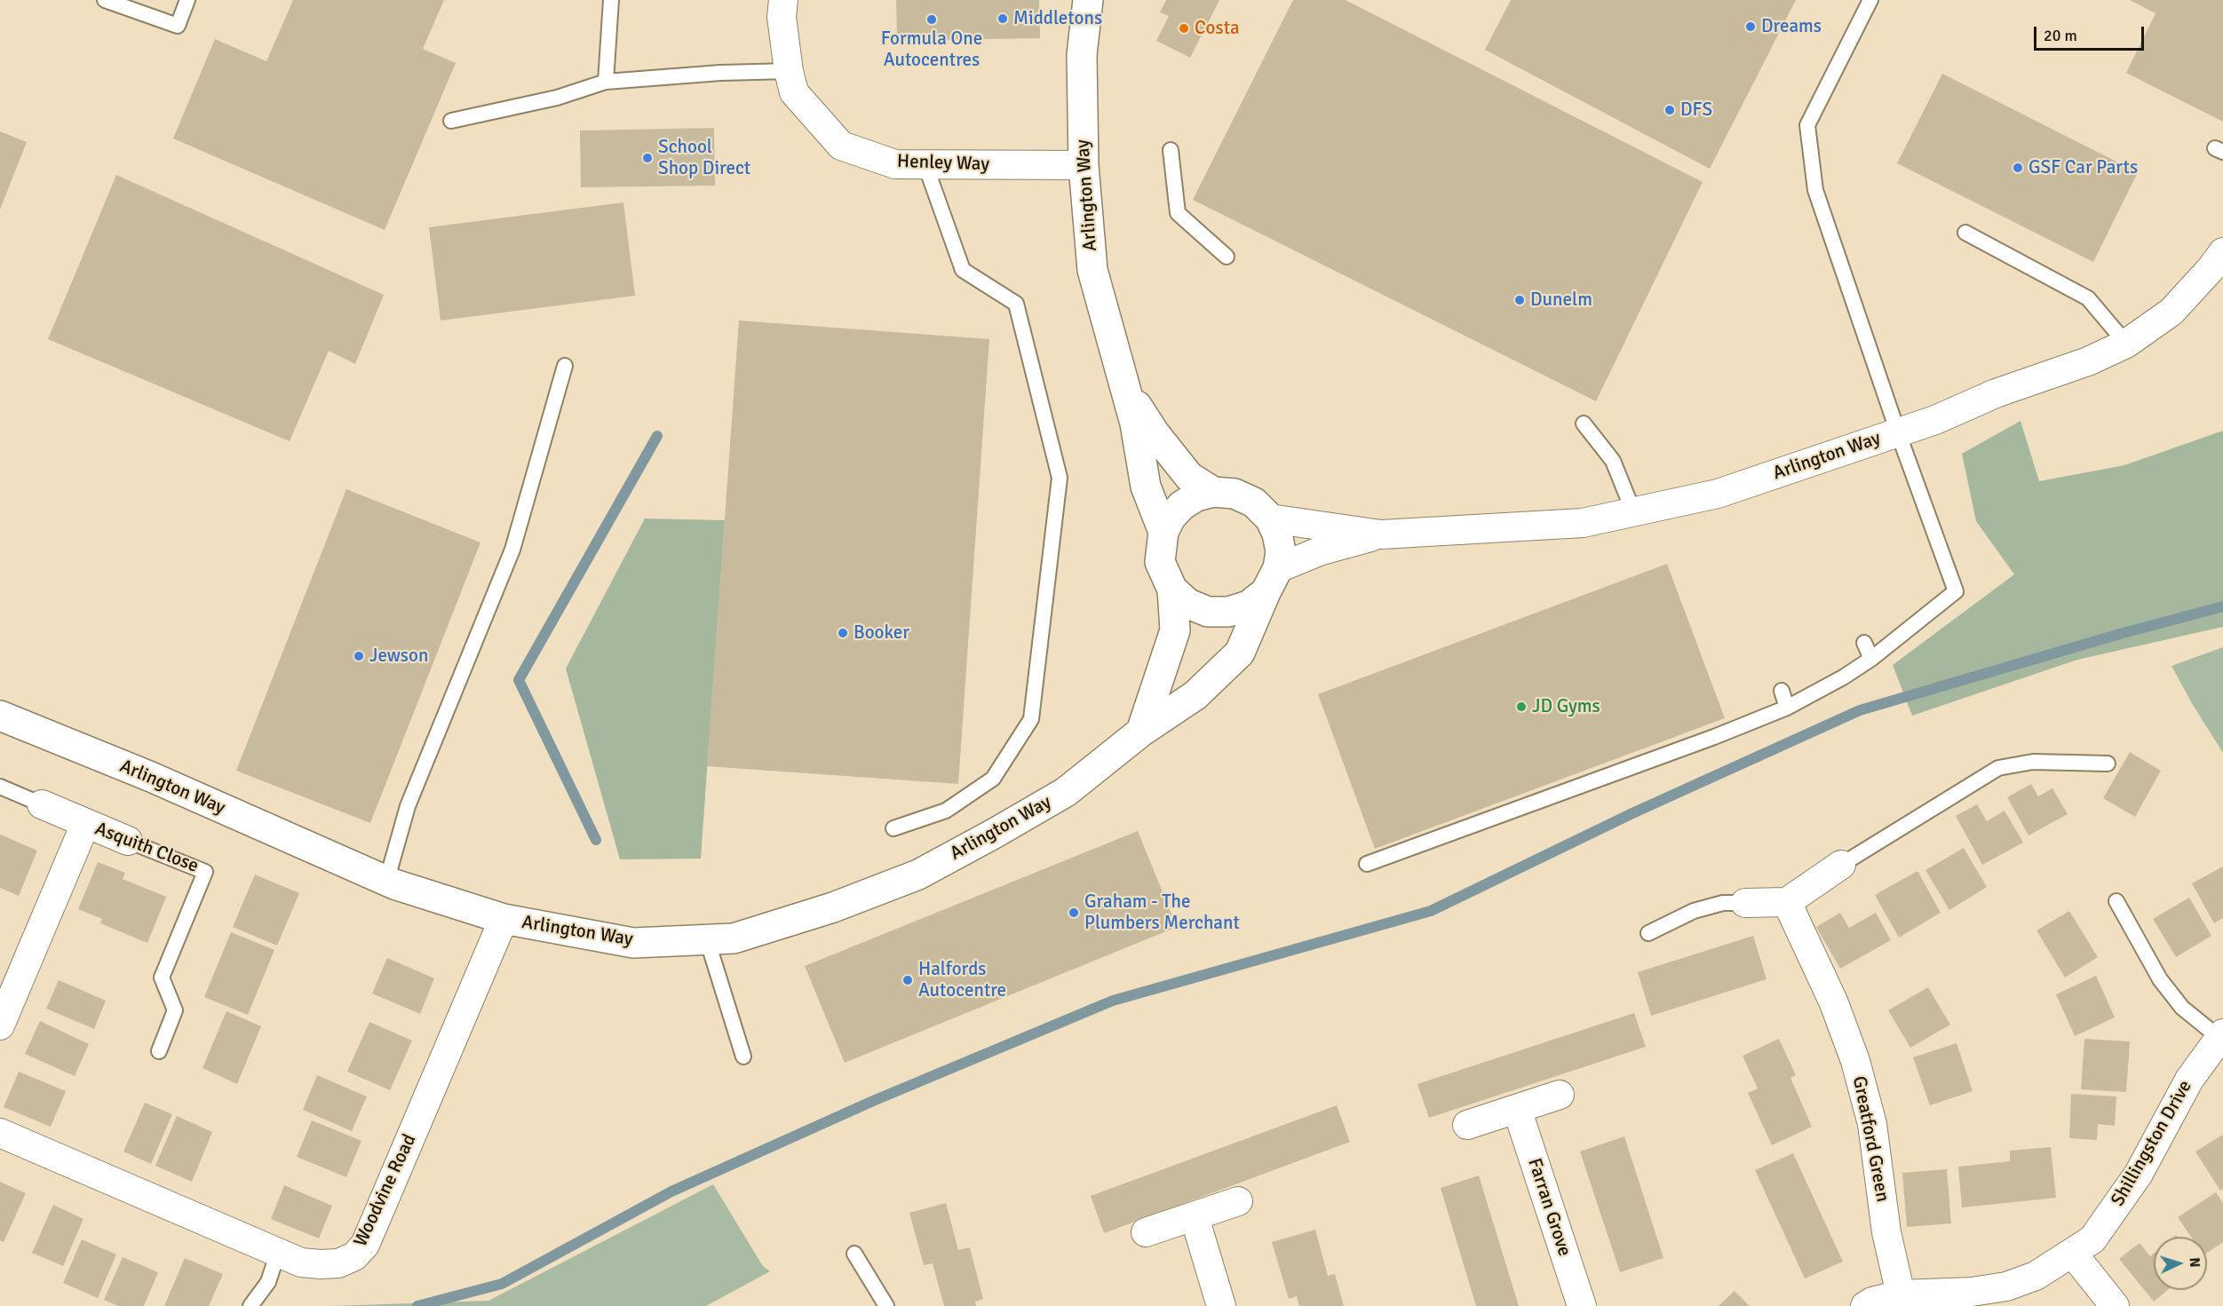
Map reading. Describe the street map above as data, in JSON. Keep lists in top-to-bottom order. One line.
{"streets":{"street":["Henley Way","Arlington Way","Asquith Close","Greatford Green","Shillingston Drive","Woodvine Road","Farran Grove"]},"crossings":[["Henley Way","Arlington Way"],["Arlington Way","Woodvine Road"],["Greatford Green","Shillingston Drive"]],"places":["Middletons","Formula One Autocentres","Dreams","Costa","DFS","School Shop Direct","GSF Car Parts","Dunelm","Booker","Jewson","JD Gyms","Graham - The Plumbers Merchant","Halfords Autocentre"],"scale_bar":"20 m","north":"right"}
